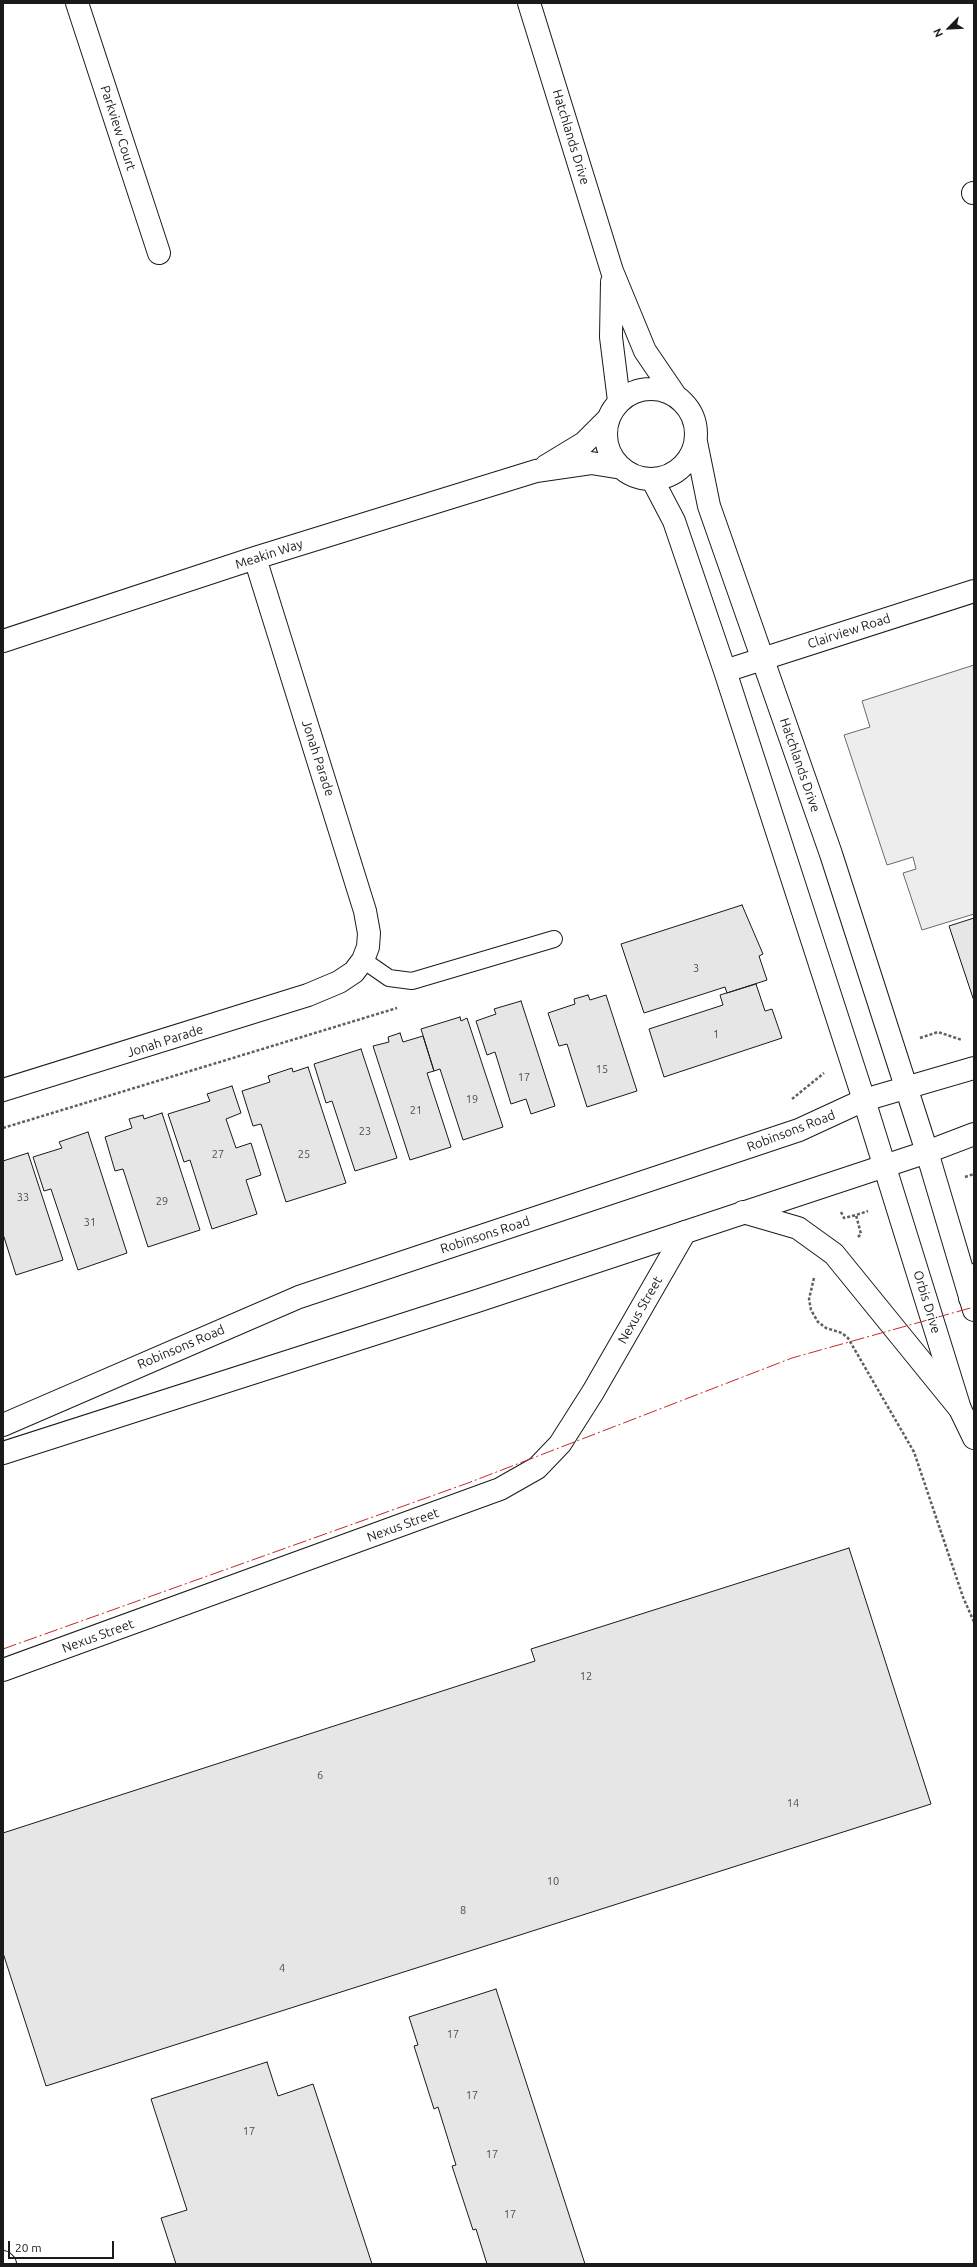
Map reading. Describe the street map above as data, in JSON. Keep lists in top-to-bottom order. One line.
{"streets":{"street":["Parkview Court","Hatchlands Drive","Meakin Way","Clairview Road","Jonah Parade","Robinsons Road","Orbis Drive","Nexus Street"]},"crossings":[["Hatchlands Drive","Meakin Way"],["Hatchlands Drive","Clairview Road"],["Hatchlands Drive","Robinsons Road"],["Meakin Way","Jonah Parade"],["Robinsons Road","Orbis Drive"]],"house_numbers":["3","1","15","17","19","21","23","27","25","33","29","31","12","6","14","10","8","4","17","17","17","17","17"],"scale_bar":"20 m","north":"bottom left"}
